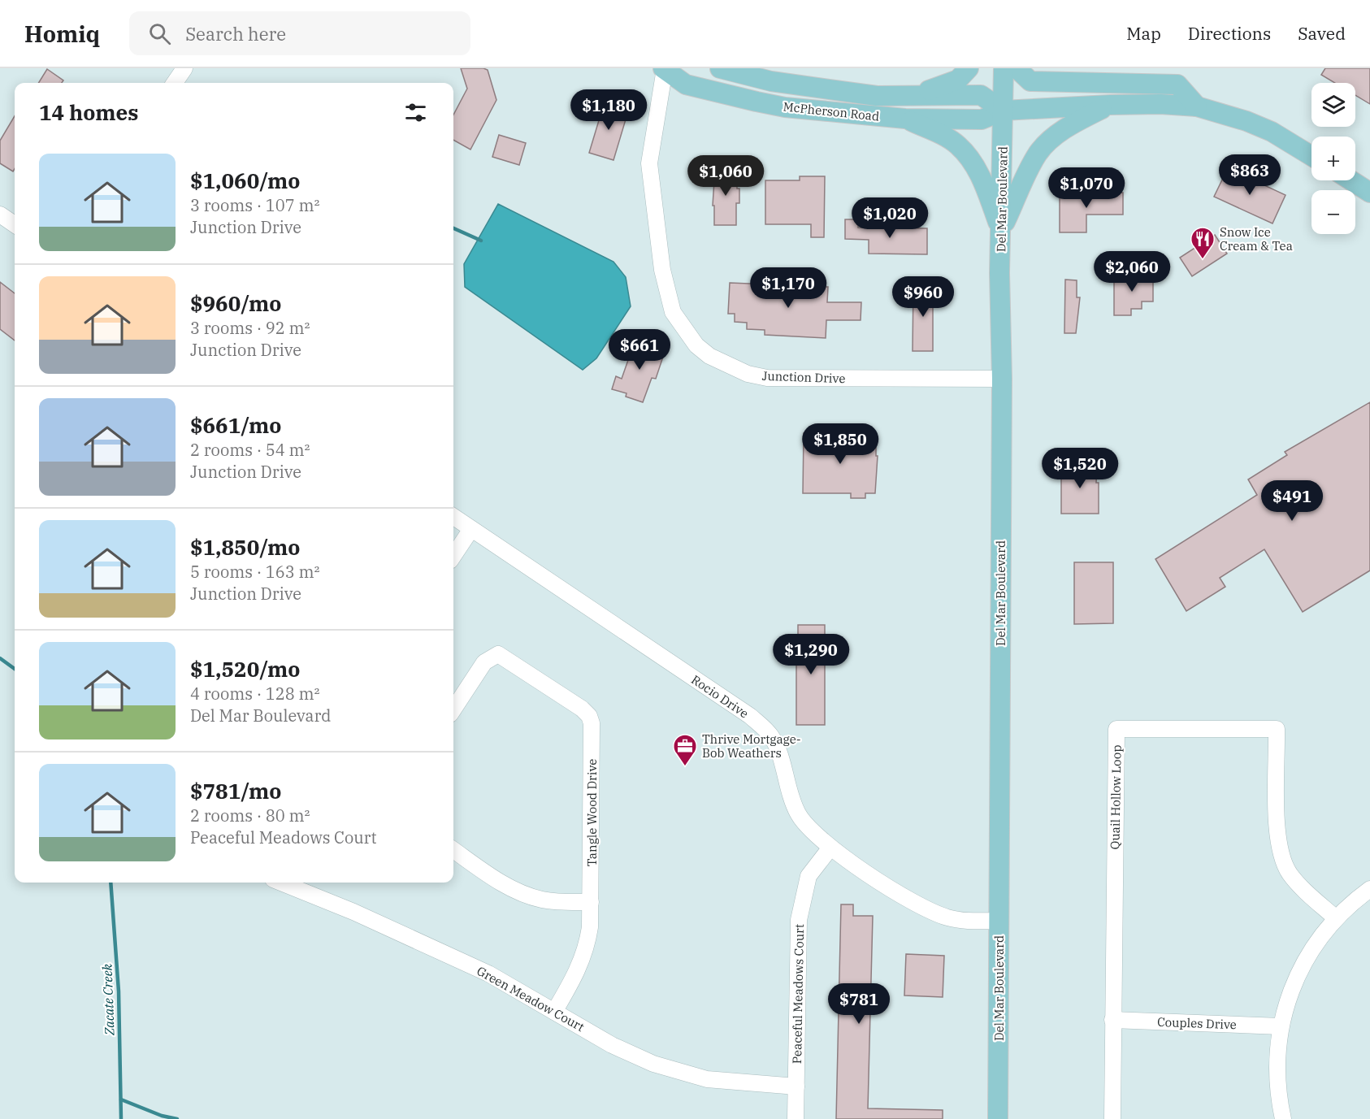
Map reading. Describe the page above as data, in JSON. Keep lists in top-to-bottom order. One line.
{"streets":{"main road":["McPherson Road","Del Mar Boulevard"],"street":["Junction Drive","Rocio Drive","Quail Hollow Loop","Tangle Wood Drive","Peaceful Meadows Court","Green Meadow Court","Couples Drive"]},"crossings":[["McPherson Road","Del Mar Boulevard"],["McPherson Road","Junction Drive"],["Del Mar Boulevard","Junction Drive"],["Del Mar Boulevard","Rocio Drive"],["Rocio Drive","Peaceful Meadows Court"],["Quail Hollow Loop","Couples Drive"],["Tangle Wood Drive","Green Meadow Court"],["Peaceful Meadows Court","Green Meadow Court"]],"water":["Zacate Creek"],"places":{"restaurant":["Snow Ice Cream & Tea"],"office":["Thrive Mortgage- Bob Weathers"]},"page":{"header":"Homiq","search":"Search here","nav":["Map","Directions","Saved"],"map_buttons":["+","−"],"heading":"14 homes","price":["$1,180","$863","$1,060","$1,070","$1,020","$2,060","$1,170","$960","$661","$1,850","$1,520","$491","$1,290","$781"],"list":[{"name":"$1,060/mo","note":"3 rooms · 107 m² · Junction Drive"},{"name":"$960/mo","note":"3 rooms · 92 m² · Junction Drive"},{"name":"$661/mo","note":"2 rooms · 54 m² · Junction Drive"},{"name":"$1,850/mo","note":"5 rooms · 163 m² · Junction Drive"},{"name":"$1,520/mo","note":"4 rooms · 128 m² · Del Mar Boulevard"},{"name":"$781/mo","note":"2 rooms · 80 m² · Peaceful Meadows Court"}]}}
